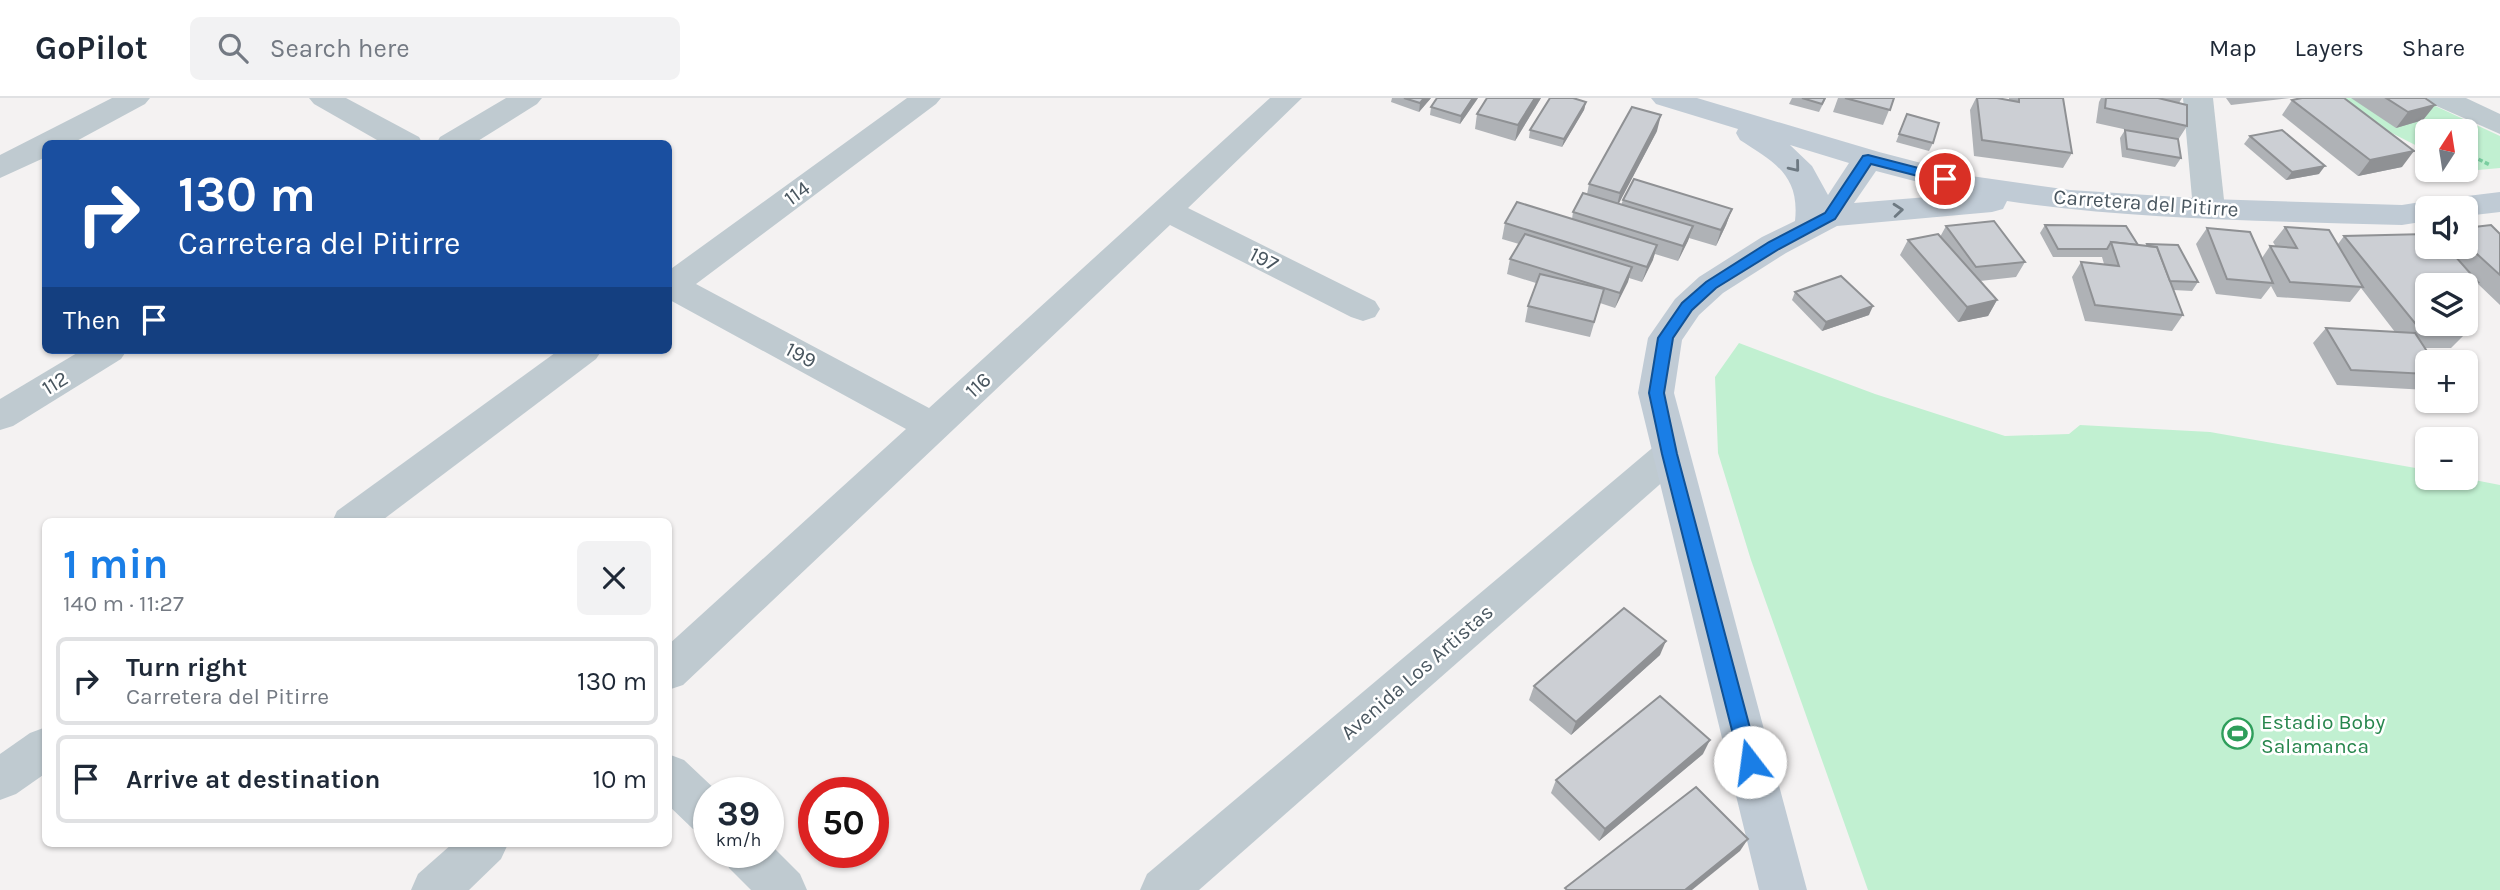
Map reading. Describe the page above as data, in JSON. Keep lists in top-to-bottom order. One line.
{"streets":{"main road":["Carretera del Pitirre"],"street":["114","197","199","112","116","Avenida Los Artistas"]},"crossings":[["197","116"],["199","116"]],"places":{"sports":["Estadio Boby Salamanca"]},"north":"top","page":{"header":"GoPilot","search":"Search here","nav":["Map","Layers","Share"],"map_buttons":["+","−"],"turn":["130 m","Carretera del Pitirre"],"then":"Then","heading":["1 min","140 m · 11:27"],"list":[{"name":"Turn right","note":"Carretera del Pitirre","value":"130 m"},{"name":"Arrive at destination","value":"10 m"}],"speed":"39 km/h","limit":"50"}}
